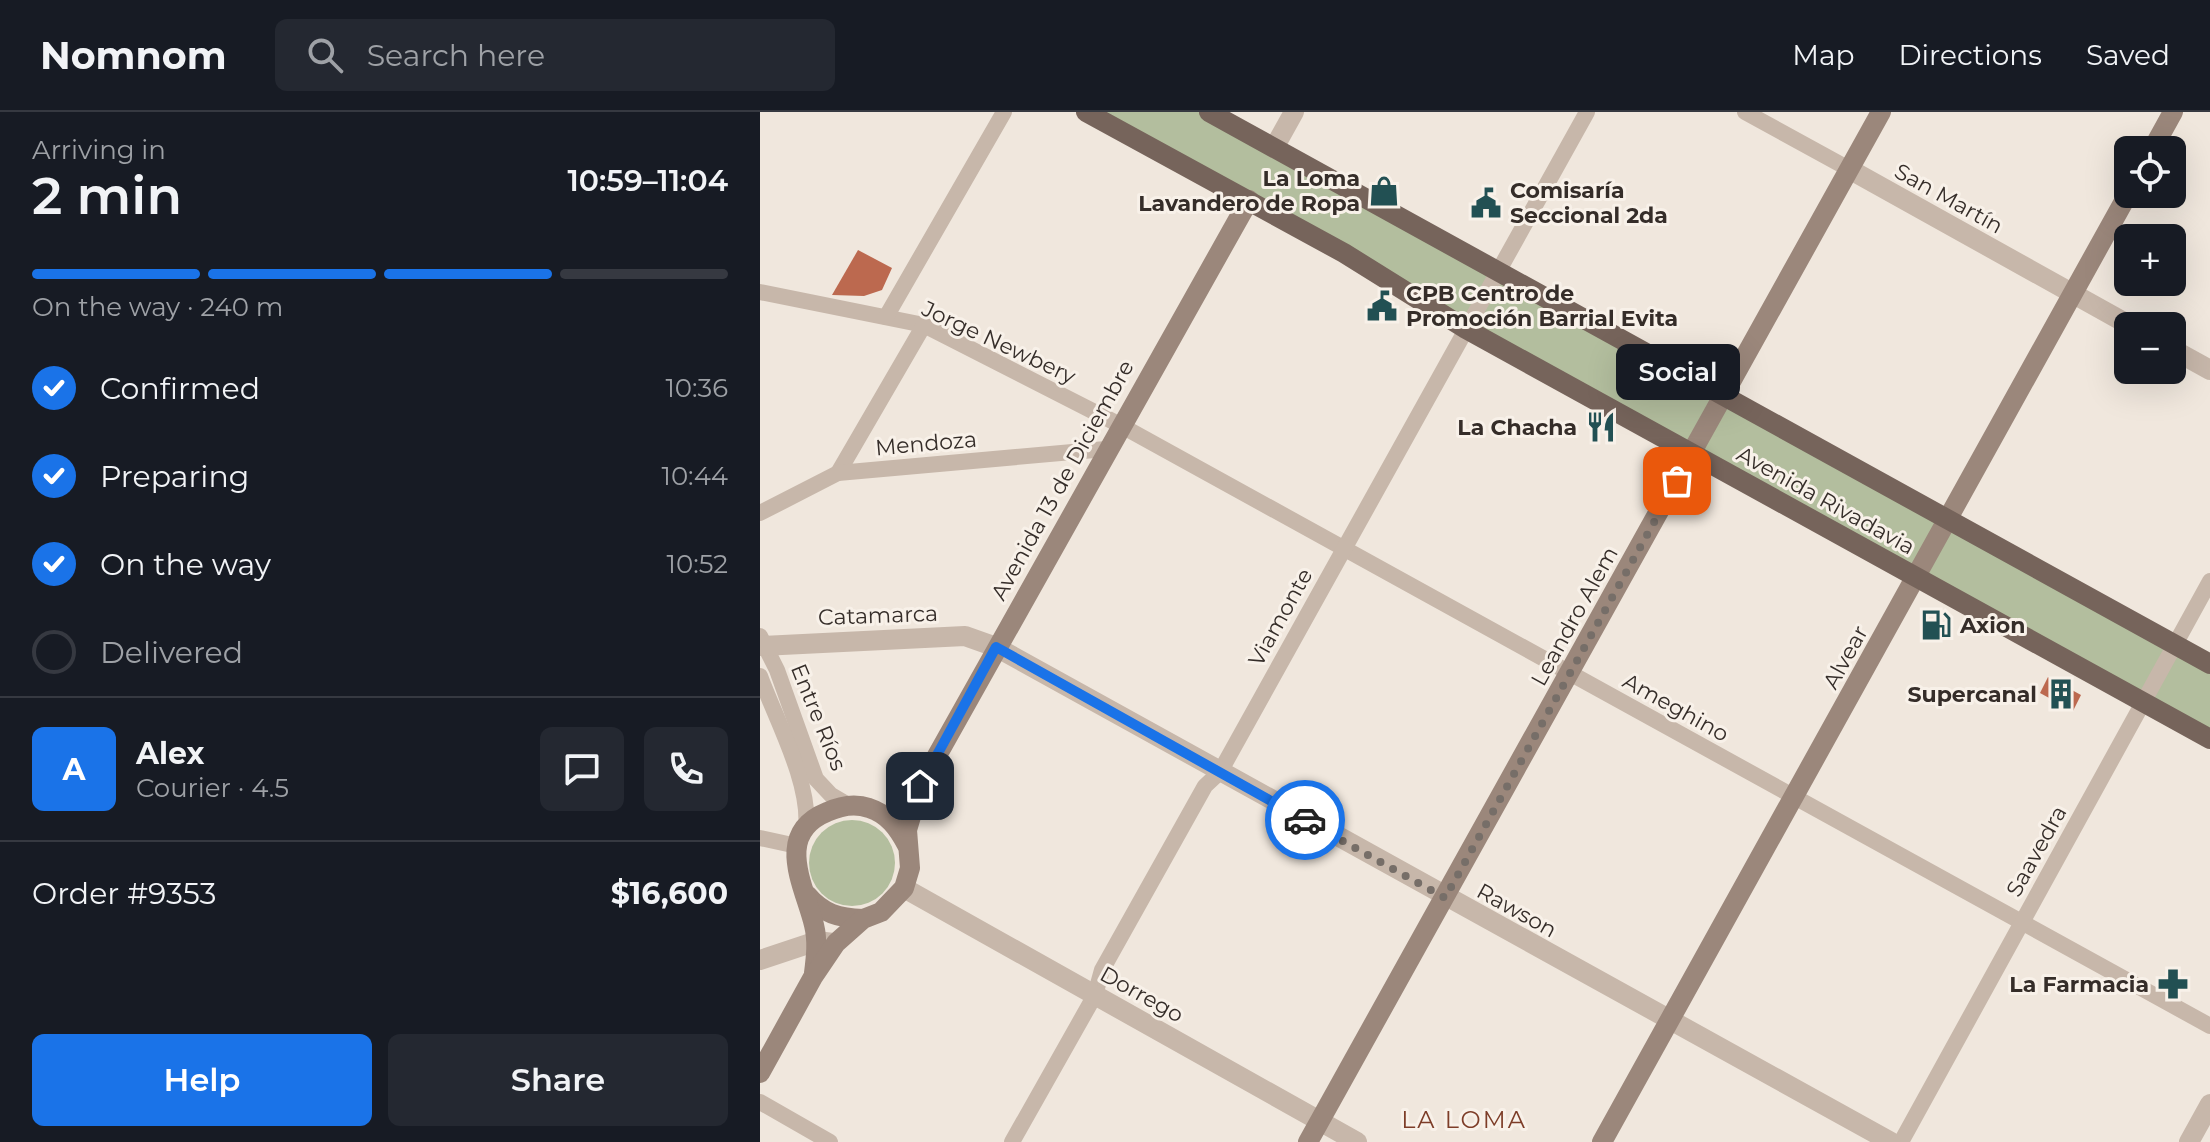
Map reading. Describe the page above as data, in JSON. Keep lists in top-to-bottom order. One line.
{"streets":{"main road":["Avenida 13 de Diciembre","Avenida Rivadavia","Leandro Alem","Alvear"],"street":["San Martín","Jorge Newbery","Mendoza","Catamarca","Viamonte","Ameghino","Entre Ríos","Saavedra","Rawson","Dorrego"]},"crossings":[["San Martín","Leandro Alem"],["San Martín","Alvear"],["Jorge Newbery","Avenida 13 de Diciembre"],["Jorge Newbery","Ameghino"],["Mendoza","Avenida 13 de Diciembre"],["Avenida 13 de Diciembre","Avenida Rivadavia"],["Avenida 13 de Diciembre","Catamarca"],["Avenida 13 de Diciembre","Ameghino"],["Avenida 13 de Diciembre","Rawson"],["Avenida Rivadavia","Leandro Alem"],["Avenida Rivadavia","Viamonte"],["Avenida Rivadavia","Alvear"],["Avenida Rivadavia","Saavedra"],["Catamarca","Entre Ríos"],["Catamarca","Rawson"],["Leandro Alem","Ameghino"],["Leandro Alem","Rawson"],["Leandro Alem","Dorrego"],["Viamonte","Ameghino"],["Viamonte","Rawson"],["Viamonte","Dorrego"],["Alvear","Ameghino"],["Alvear","Rawson"],["Ameghino","Saavedra"],["Entre Ríos","Dorrego"]],"districts":["LA LOMA"],"places":{"shop":["La Loma Lavandero de Ropa"],"public building":["Comisaría Seccional 2da","CPB Centro de Promoción Barrial Evita"],"restaurant":["La Chacha"],"other":["Social"],"fuel station":["Axion"],"building":["Supercanal"],"pharmacy":["La Farmacia"]},"page":{"header":"Nomnom","search":"Search here","nav":["Map","Directions","Saved"],"heading":["2 min","Arriving in","10:59–11:04"],"panel":["Alex","Courier · 4.5","Order #9353","$16,600"],"map_buttons":["+","−"],"bar":"On the way · 240 m","list":[["Confirmed","10:36"],["Preparing","10:44"],["On the way","10:52"],"Delivered"],"bubble":"Social","round":"A","buttons":["Help","Share"]}}
